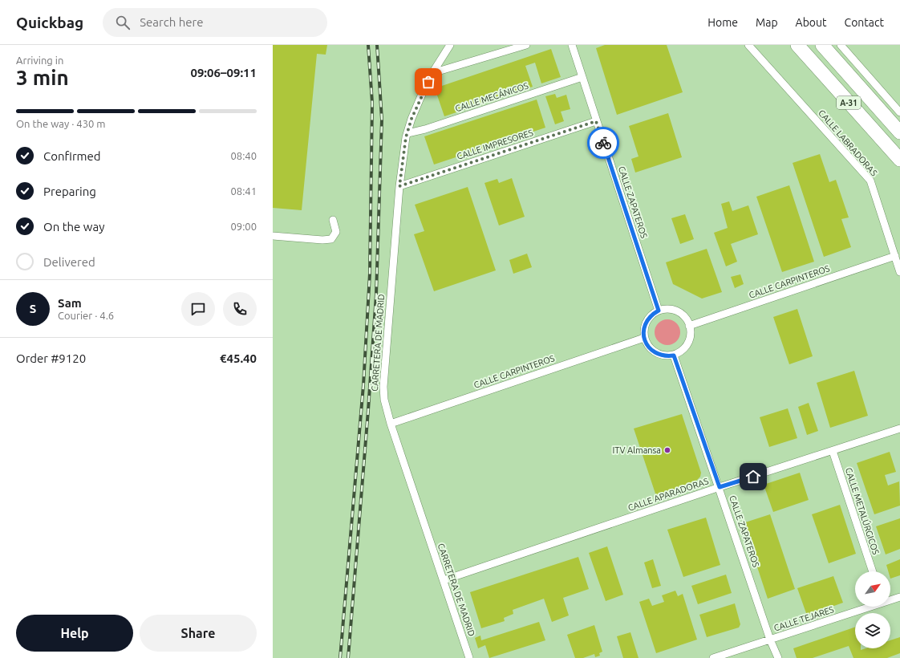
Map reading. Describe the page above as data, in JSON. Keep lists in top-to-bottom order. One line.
{"streets":{"highway":["A-31"],"street":["CALLE MECÁNICOS","CALLE LABRADORAS","CALLE IMPRESORES","CALLE ZAPATEROS","CALLE CARPINTEROS","CARRETERA DE MADRID","CALLE APARADORAS","CALLE METALÚRGICOS","CALLE TEJARES"]},"crossings":[["CALLE MECÁNICOS","CALLE ZAPATEROS"],["CALLE MECÁNICOS","CARRETERA DE MADRID"],["CALLE LABRADORAS","CALLE CARPINTEROS"],["CALLE IMPRESORES","CALLE ZAPATEROS"],["CALLE IMPRESORES","CARRETERA DE MADRID"],["CALLE ZAPATEROS","CALLE CARPINTEROS"],["CALLE ZAPATEROS","CALLE APARADORAS"],["CALLE ZAPATEROS","CALLE TEJARES"],["CALLE CARPINTEROS","CARRETERA DE MADRID"],["CARRETERA DE MADRID","CALLE APARADORAS"],["CALLE APARADORAS","CALLE METALÚRGICOS"]],"places":["ITV Almansa"],"north":"top right","page":{"header":"Quickbag","search":"Search here","nav":["Home","Map","About","Contact"],"heading":["3 min","Arriving in","09:06–09:11"],"panel":["Sam","Courier · 4.6","Order #9120","€45.40"],"bar":"On the way · 430 m","list":[["Confirmed","08:40"],["Preparing","08:41"],["On the way","09:00"],"Delivered"],"round":"S","buttons":["Help","Share"]}}
